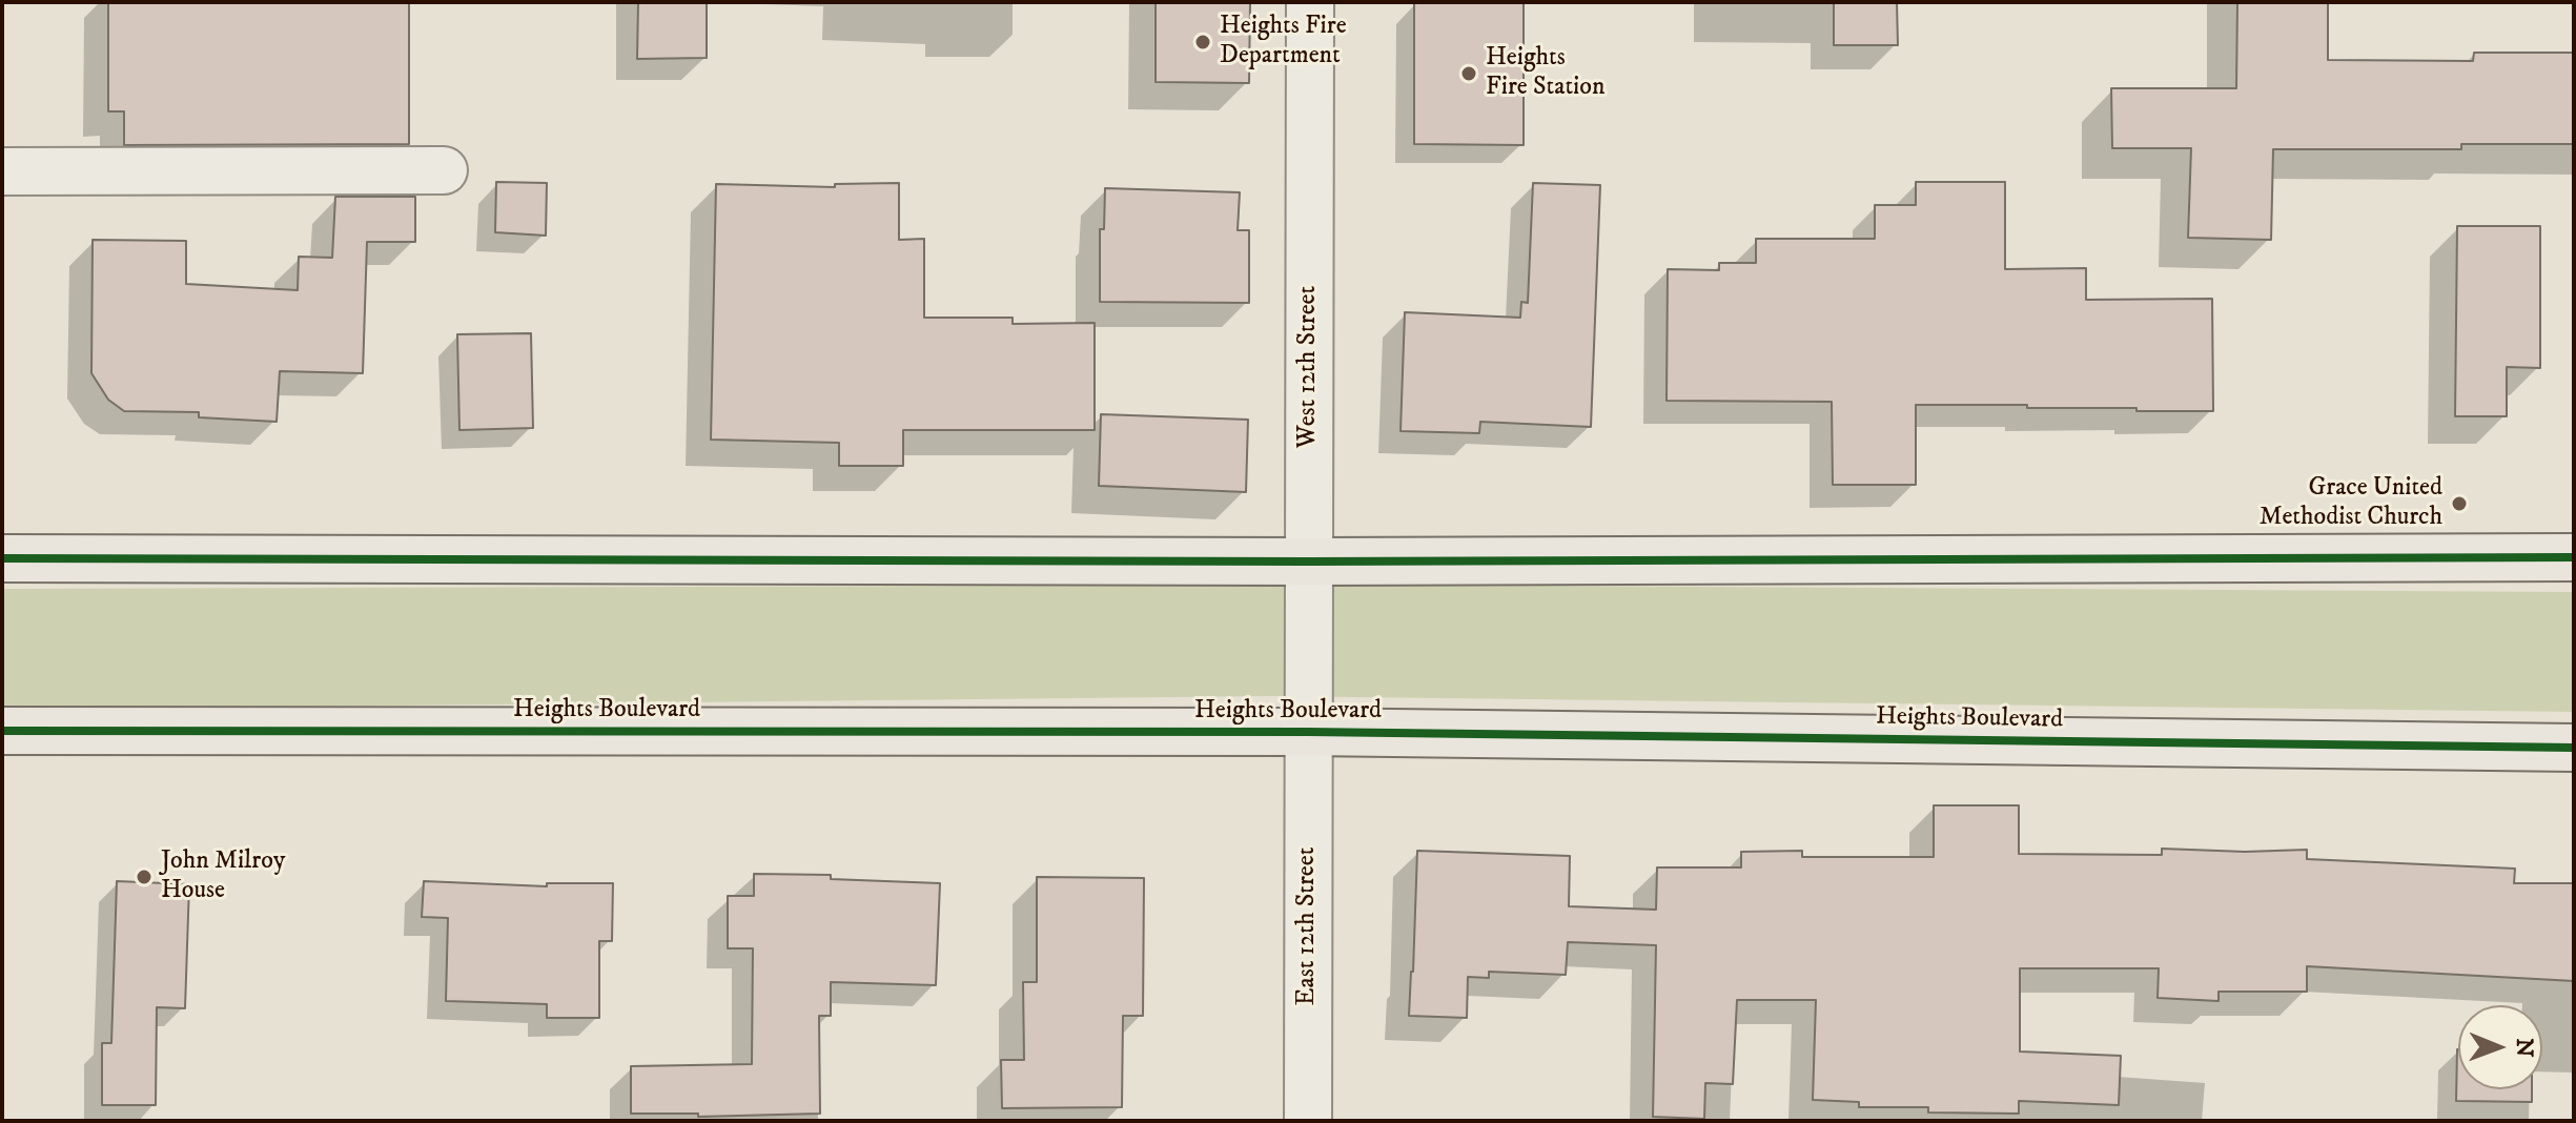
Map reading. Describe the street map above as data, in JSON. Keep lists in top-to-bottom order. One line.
{"streets":{"main road":["Heights Boulevard"],"street":["West 12th Street","East 12th Street"]},"crossings":[["West 12th Street","Heights Boulevard"],["West 12th Street","East 12th Street"],["Heights Boulevard","East 12th Street"]],"places":["Heights Fire Department","Heights Fire Station","Grace United Methodist Church","John Milroy House"],"north":"right"}
